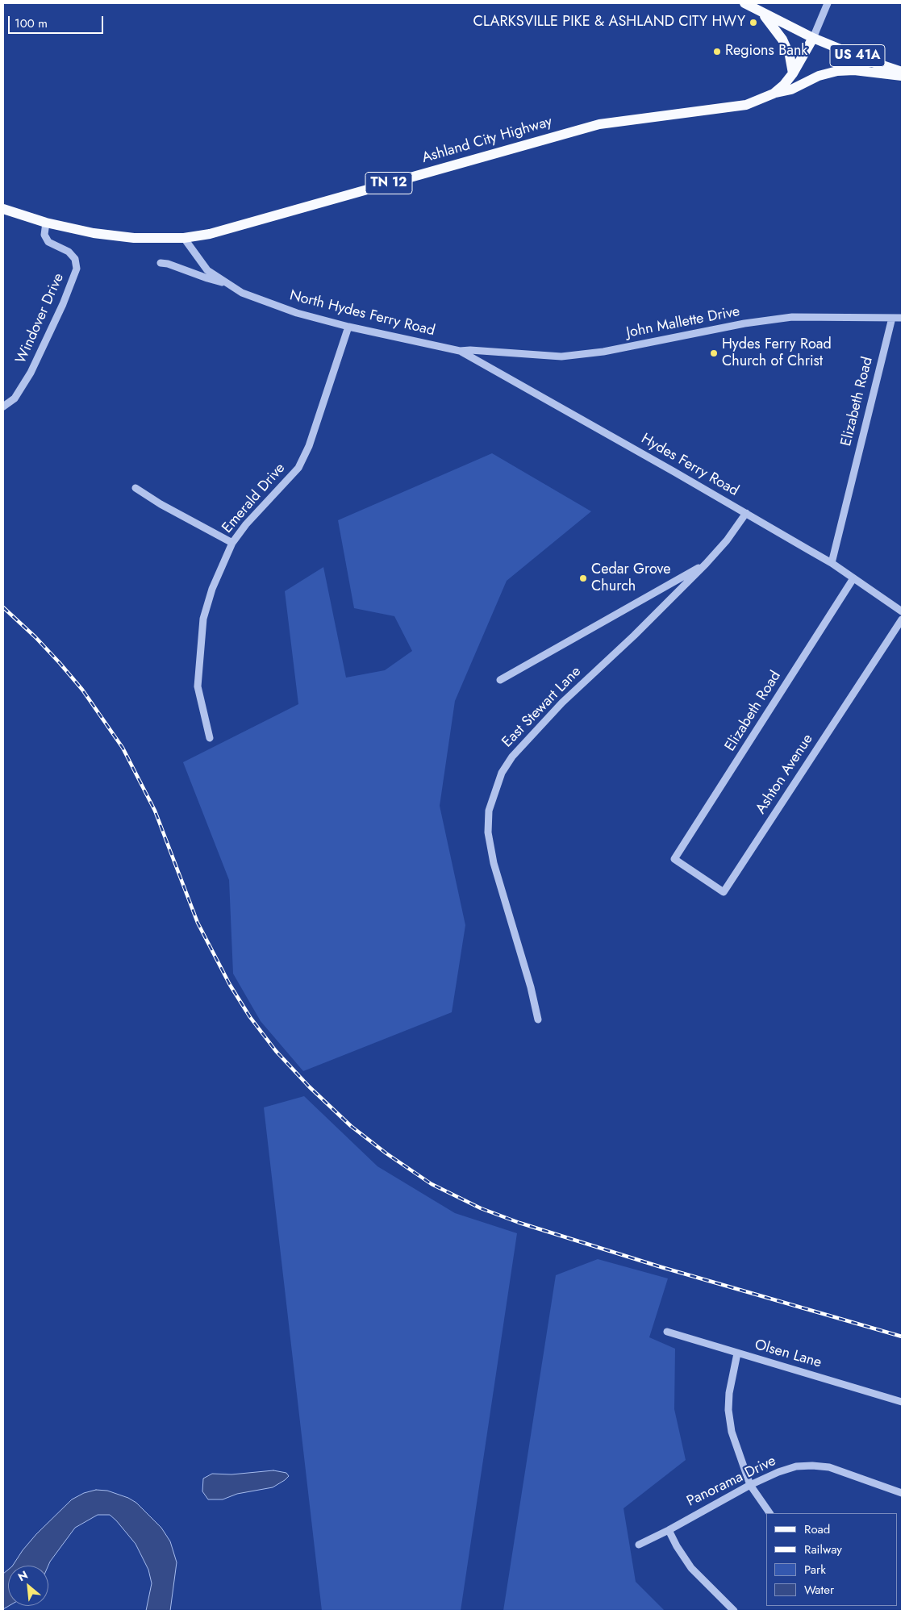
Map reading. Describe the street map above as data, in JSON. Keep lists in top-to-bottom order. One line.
{"streets":{"main road":["US 41A","Ashland City Highway","TN 12"],"street":["North Hydes Ferry Road","Windover Drive","John Mallette Drive","Elizabeth Road","Hydes Ferry Road","Emerald Drive","East Stewart Lane","Ashton Avenue","Olsen Lane","Panorama Drive"]},"crossings":[["US 41A","Ashland City Highway"],["Ashland City Highway","North Hydes Ferry Road"],["Ashland City Highway","Windover Drive"],["North Hydes Ferry Road","John Mallette Drive"],["North Hydes Ferry Road","Hydes Ferry Road"],["North Hydes Ferry Road","Emerald Drive"],["John Mallette Drive","Elizabeth Road"],["Elizabeth Road","Hydes Ferry Road"],["Elizabeth Road","Ashton Avenue"],["Hydes Ferry Road","East Stewart Lane"]],"places":["CLARKSVILLE PIKE & ASHLAND CITY HWY","Regions Bank","Hydes Ferry Road Church of Christ","Cedar Grove Church"],"legend":["Road","Railway","Park","Water"],"scale_bar":"100 m","north":"top left"}
